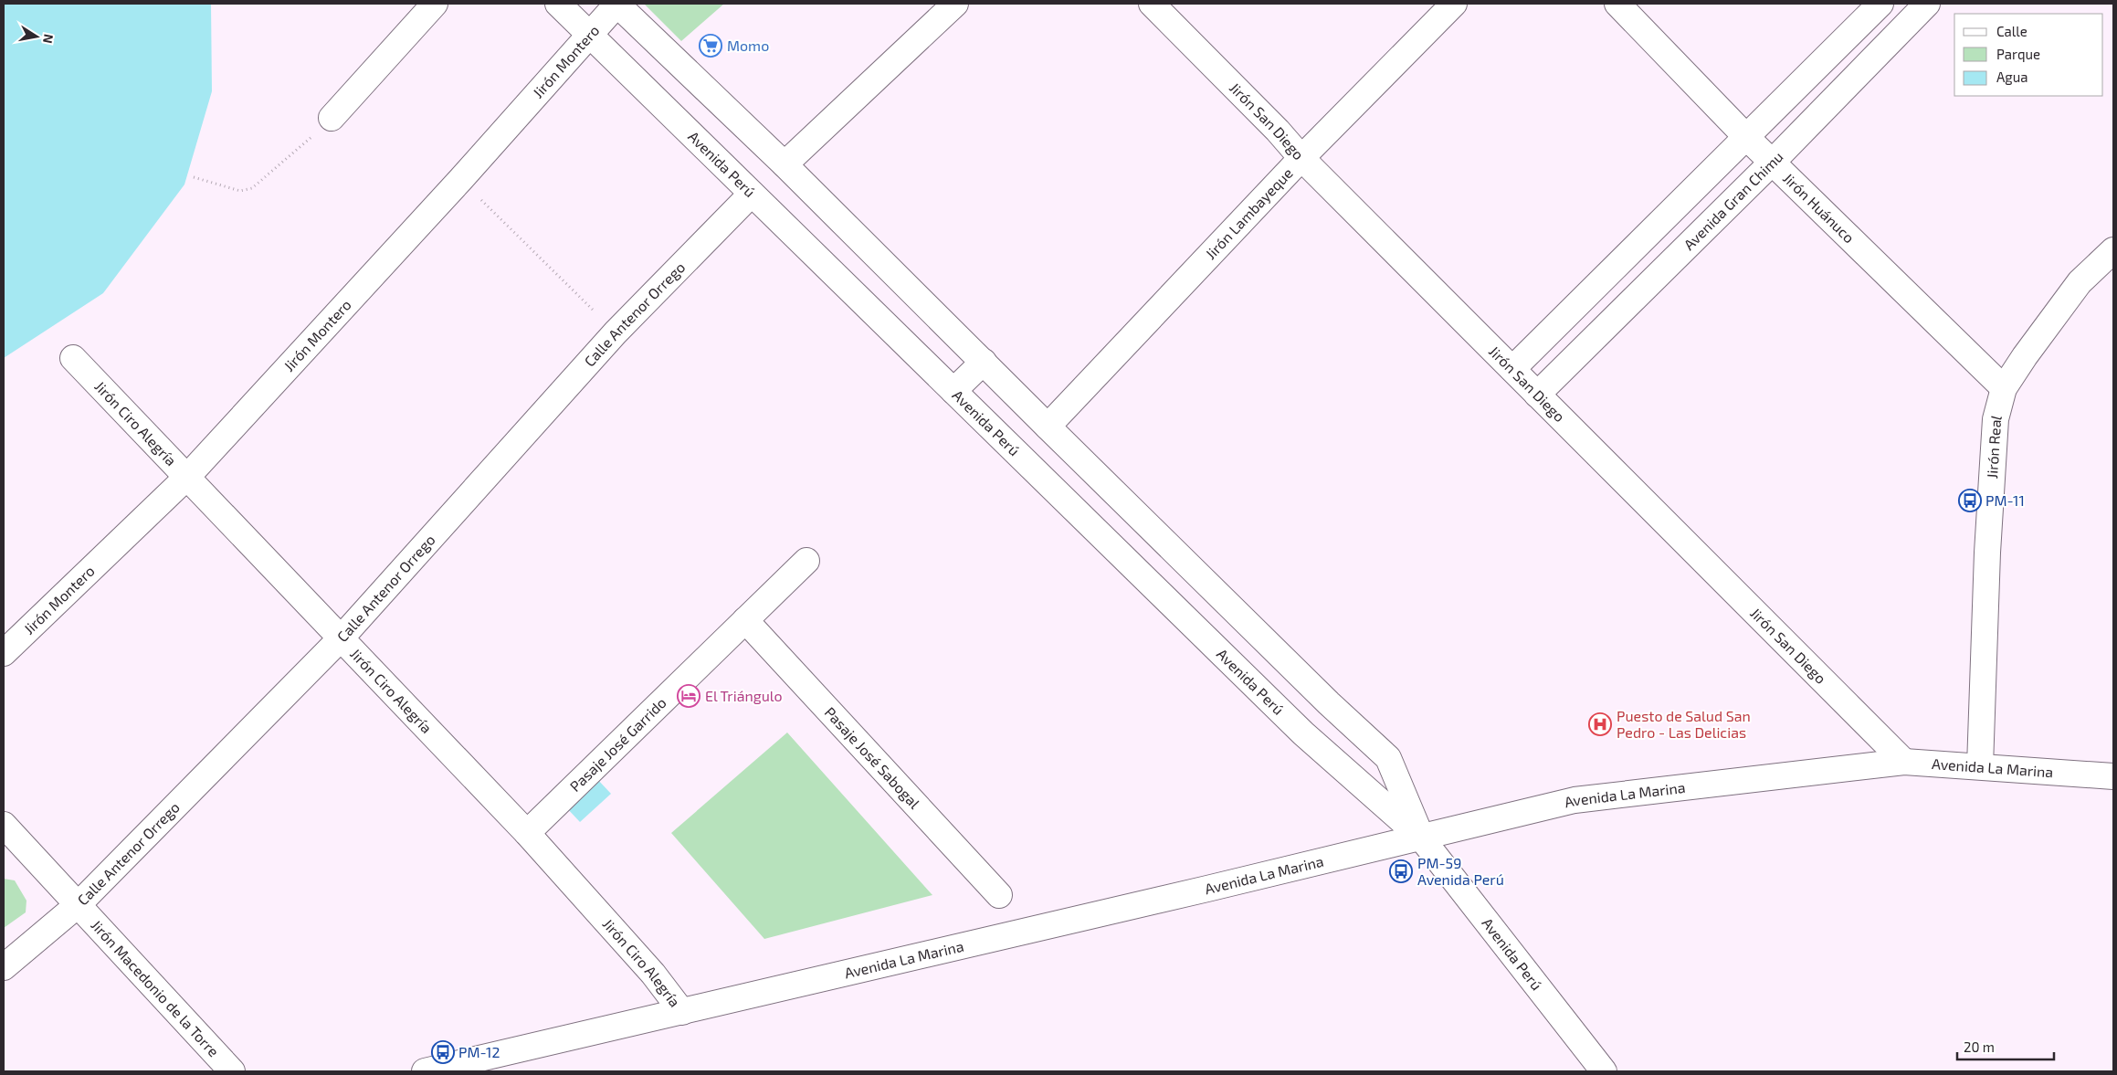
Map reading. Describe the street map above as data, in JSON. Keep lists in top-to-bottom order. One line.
{"streets":{"street":["Jirón Montero","Jirón San Diego","Avenida Perú","Avenida Gran Chimu","Jirón Huánuco","Jirón Lambayeque","Calle Antenor Orrego","Jirón Ciro Alegría","Jirón Real","Pasaje José Garrido","Pasaje José Sabogal","Avenida La Marina","Jirón Macedonio de la Torre"]},"crossings":[["Jirón Montero","Avenida Perú"],["Jirón Montero","Jirón Ciro Alegría"],["Jirón San Diego","Avenida Gran Chimu"],["Jirón San Diego","Jirón Lambayeque"],["Jirón San Diego","Avenida La Marina"],["Avenida Perú","Jirón Lambayeque"],["Avenida Perú","Calle Antenor Orrego"],["Avenida Perú","Avenida La Marina"],["Avenida Gran Chimu","Jirón Huánuco"],["Jirón Huánuco","Jirón Real"],["Calle Antenor Orrego","Jirón Ciro Alegría"],["Calle Antenor Orrego","Jirón Macedonio de la Torre"],["Jirón Ciro Alegría","Pasaje José Garrido"],["Jirón Ciro Alegría","Avenida La Marina"],["Jirón Real","Avenida La Marina"],["Pasaje José Garrido","Pasaje José Sabogal"]],"places":{"supermarket":["Momo"],"bus stop":["PM-11","PM-59 Avenida Perú","PM-12"],"hotel":["El Triángulo"],"hospital":["Puesto de Salud San Pedro - Las Delicias"]},"legend":["Calle","Parque","Agua"],"scale_bar":"20 m","north":"right"}
